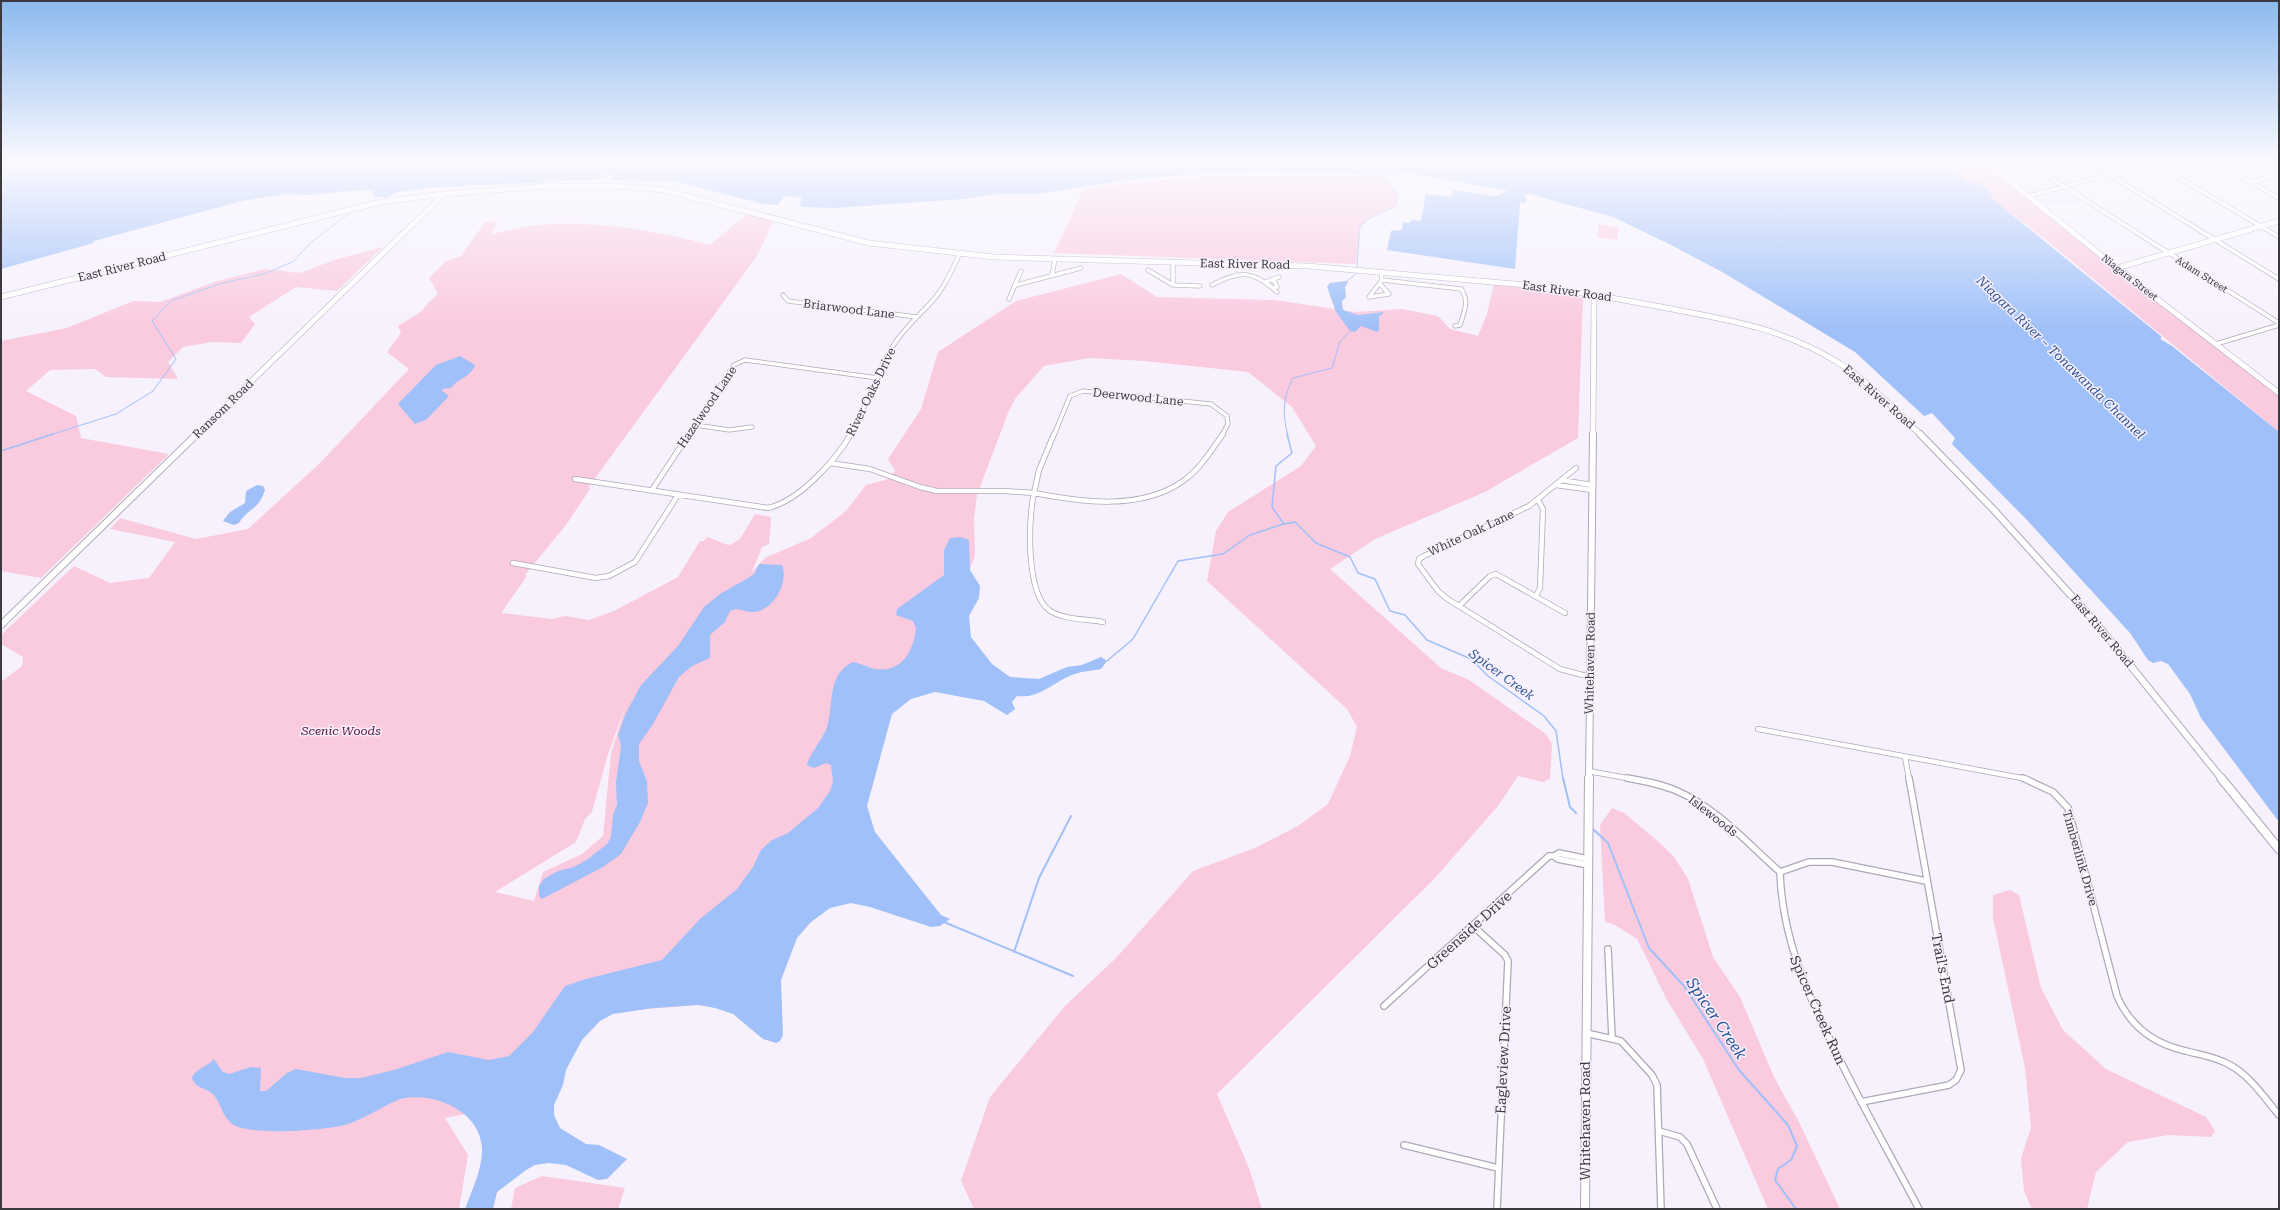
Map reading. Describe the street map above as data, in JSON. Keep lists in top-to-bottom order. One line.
{"streets":{"main road":["East River Road","Niagara Street","Ransom Road","Whitehaven Road"],"street":["Adam Street","Briarwood Lane","River Oaks Drive","Deerwood Lane","Hazelwood Lane","White Oak Lane","Islewoods","Timberlink Drive","Greenside Drive","Trail's End","Spicer Creek Run","Eagleview Drive"]},"crossings":[["East River Road","River Oaks Drive"],["East River Road","Whitehaven Road"],["Briarwood Lane","River Oaks Drive"],["River Oaks Drive","Hazelwood Lane"],["White Oak Lane","Whitehaven Road"],["Whitehaven Road","Islewoods"],["Whitehaven Road","Greenside Drive"],["Islewoods","Spicer Creek Run"],["Timberlink Drive","Trail's End"],["Greenside Drive","Eagleview Drive"],["Trail's End","Spicer Creek Run"]],"water":["Niagara River – Tonawanda Channel","Spicer Creek"],"parks":["Scenic Woods"]}
